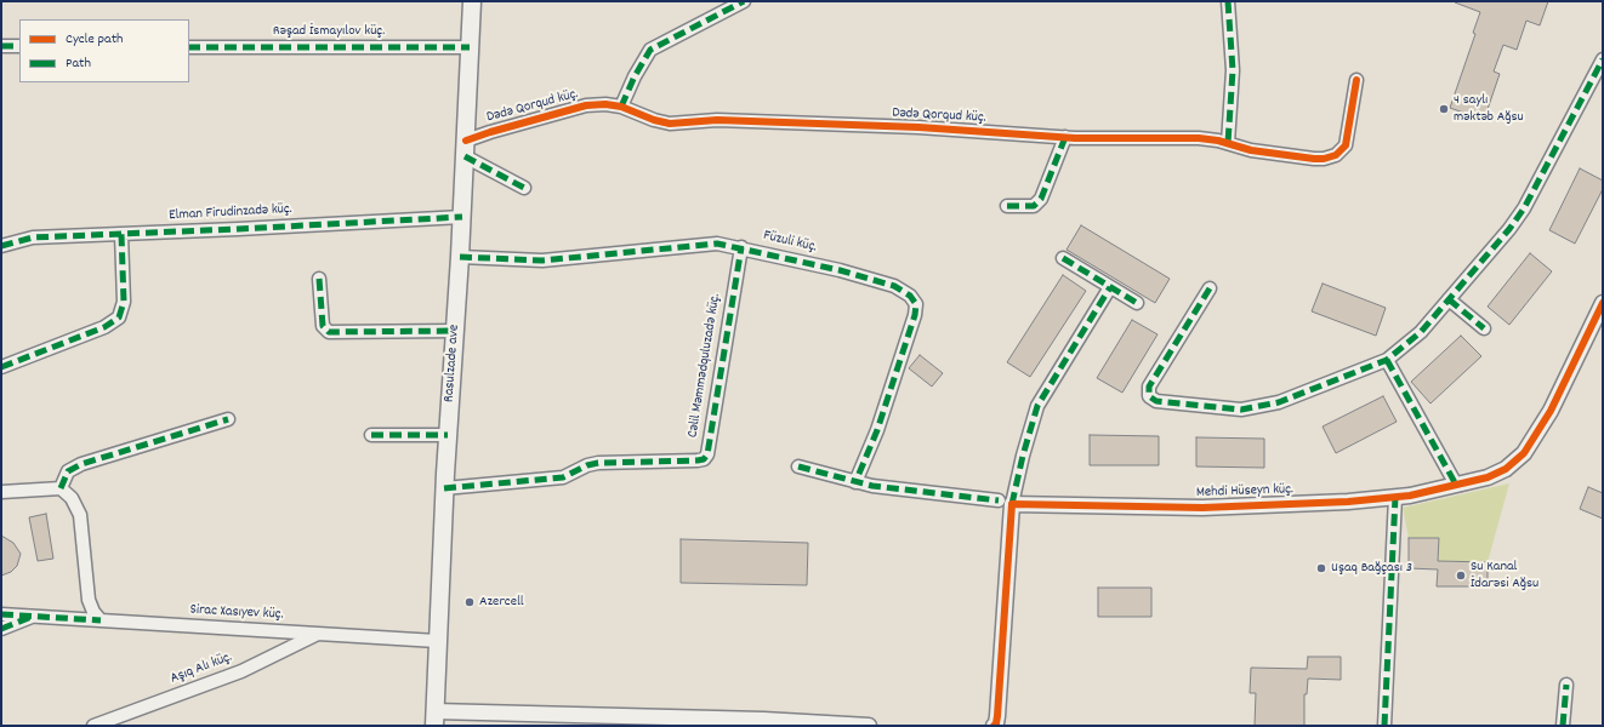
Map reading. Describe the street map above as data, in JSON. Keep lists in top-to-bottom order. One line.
{"streets":{"main road":["Rasulzade ave"],"street":["Rəşad İsmayılov küç.","Dədə Qorqud küç.","Elman Firudinzadə küç.","Füzuli küç.","Cəlil Məmmədquluzadə küç.","Mehdi Hüseyn küç.","Sirac Xasıyev küç.","Aşıq Alı küç."]},"crossings":[["Rəşad İsmayılov küç.","Rasulzade ave"],["Dədə Qorqud küç.","Rasulzade ave"],["Elman Firudinzadə küç.","Rasulzade ave"],["Füzuli küç.","Rasulzade ave"],["Füzuli küç.","Cəlil Məmmədquluzadə küç."],["Rasulzade ave","Cəlil Məmmədquluzadə küç."],["Rasulzade ave","Sirac Xasıyev küç."],["Sirac Xasıyev küç.","Aşıq Alı küç."]],"places":["4 saylı məktəb Ağsu","Uşaq Bağçası 3","Su Kanal İdarəsi Ağsu","Azercell"],"legend":["Cycle path","Path"]}
